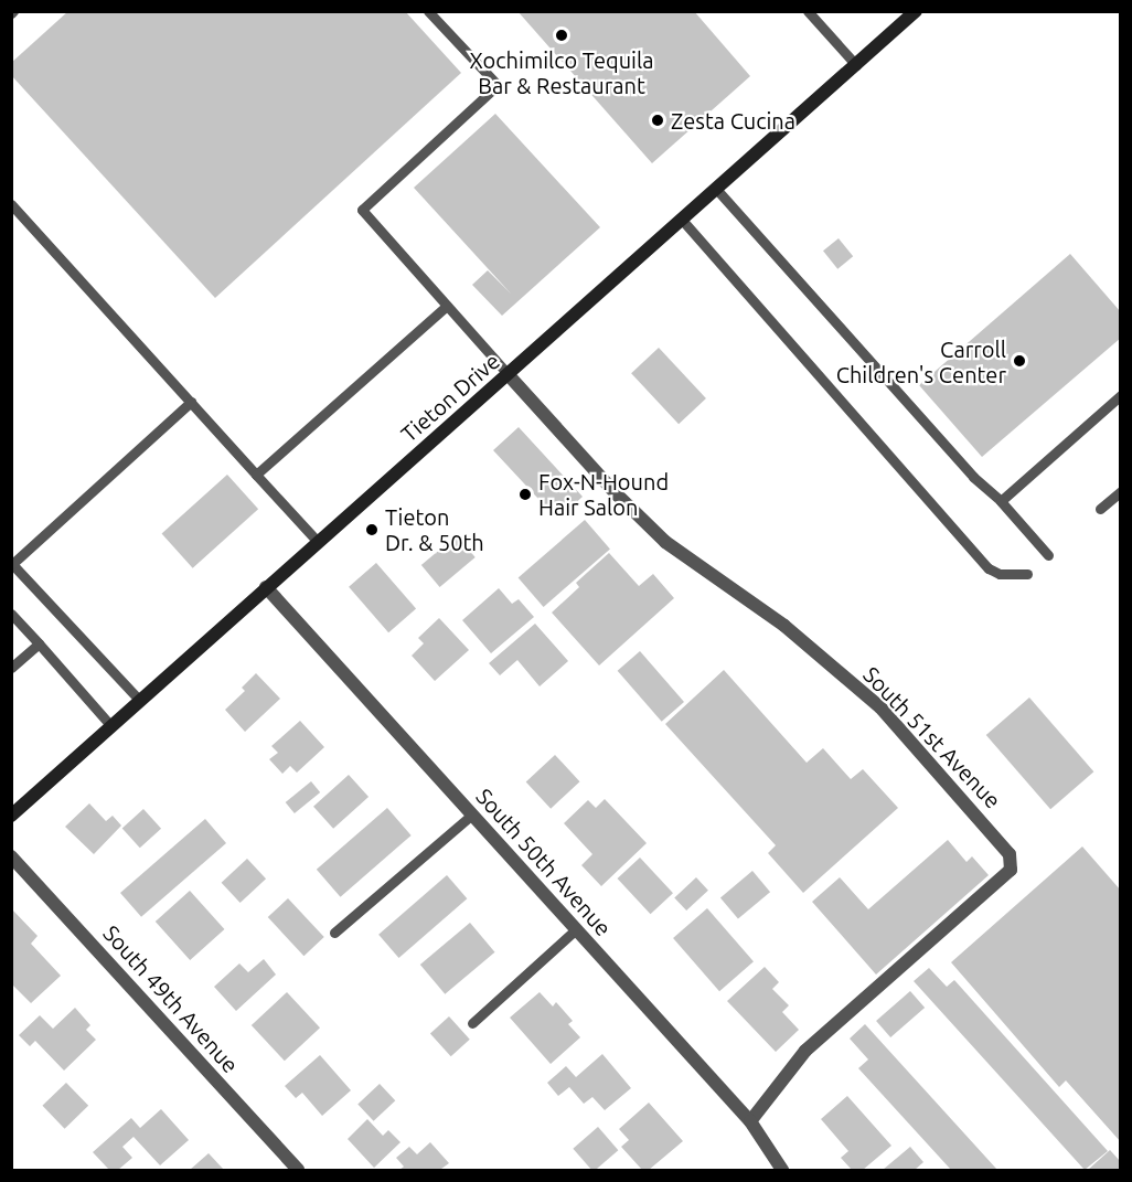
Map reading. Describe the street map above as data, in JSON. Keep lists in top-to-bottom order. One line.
{"streets":{"main road":["Tieton Drive"],"street":["South 51st Avenue","South 50th Avenue","South 49th Avenue"]},"crossings":[["Tieton Drive","South 51st Avenue"],["Tieton Drive","South 50th Avenue"],["South 51st Avenue","South 50th Avenue"]],"places":["Xochimilco Tequila Bar & Restaurant","Zesta Cucina","Carroll Children's Center","Fox-N-Hound Hair Salon","Tieton Dr. & 50th"]}
